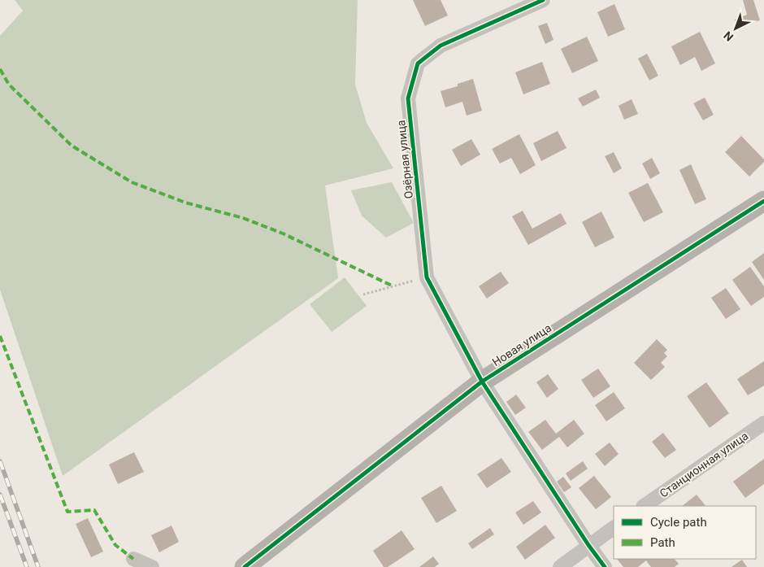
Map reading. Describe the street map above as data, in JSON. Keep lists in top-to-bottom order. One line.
{"streets":{"street":["Озёрная улица","Новая улица","Станционная улица"]},"crossings":[["Озёрная улица","Новая улица"]],"legend":["Cycle path","Path"],"north":"bottom left"}
